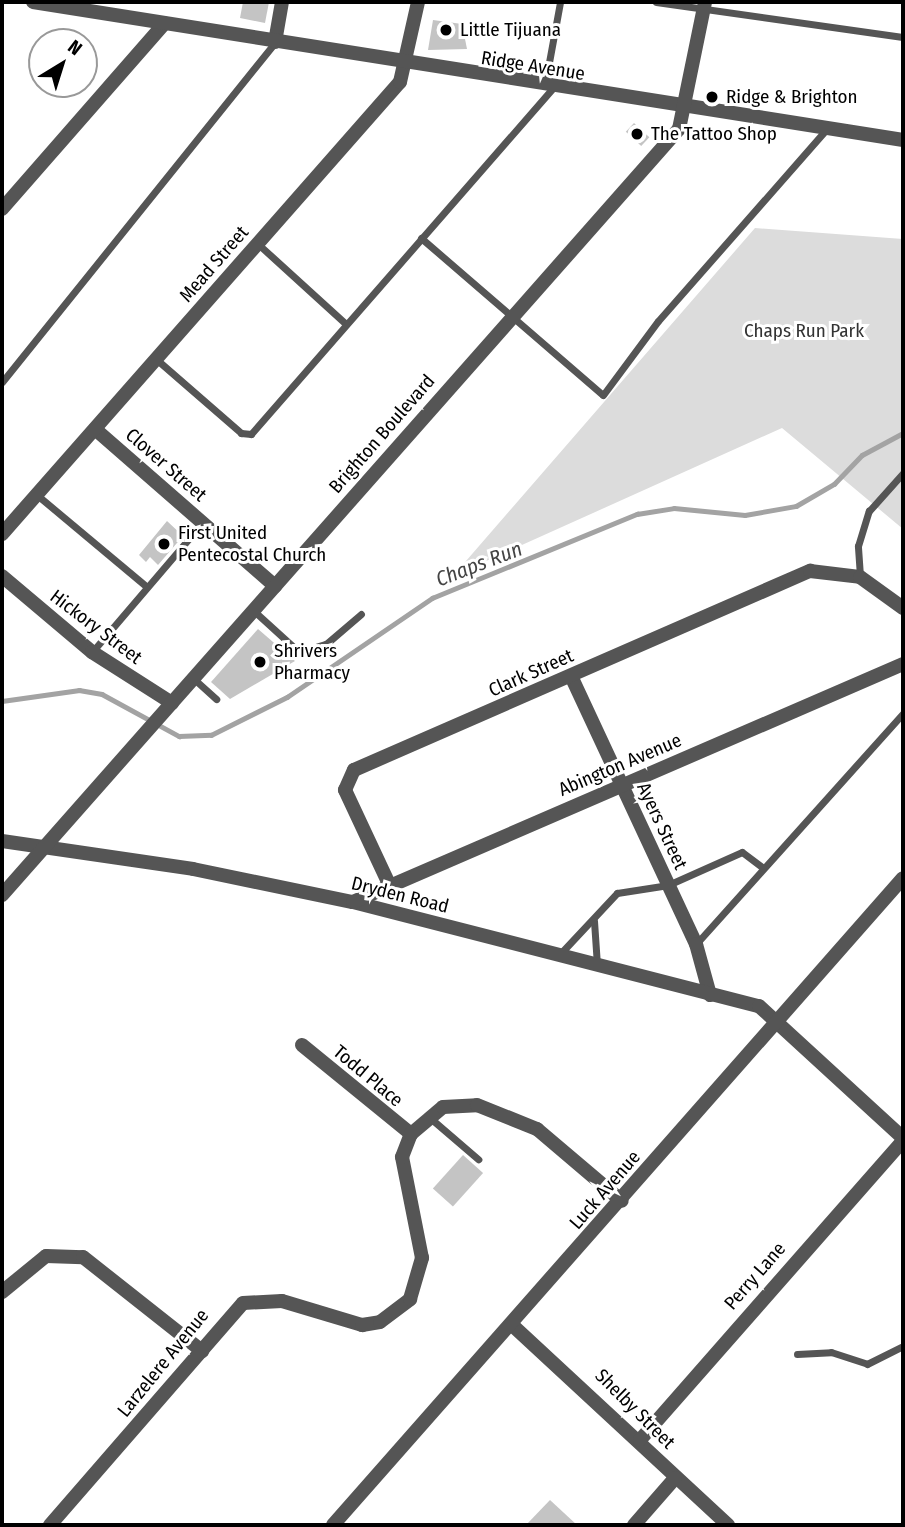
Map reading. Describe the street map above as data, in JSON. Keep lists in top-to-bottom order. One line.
{"streets":{"street":["Ridge Avenue","Mead Street","Brighton Boulevard","Clover Street","Hickory Street","Clark Street","Abington Avenue","Ayers Street","Dryden Road","Todd Place","Luck Avenue","Perry Lane","Larzelere Avenue","Shelby Street"]},"crossings":[["Ridge Avenue","Mead Street"],["Ridge Avenue","Brighton Boulevard"],["Mead Street","Clover Street"],["Brighton Boulevard","Clover Street"],["Brighton Boulevard","Hickory Street"],["Brighton Boulevard","Dryden Road"],["Clark Street","Abington Avenue"],["Clark Street","Ayers Street"],["Abington Avenue","Ayers Street"],["Abington Avenue","Dryden Road"],["Ayers Street","Dryden Road"],["Dryden Road","Luck Avenue"],["Todd Place","Larzelere Avenue"],["Luck Avenue","Shelby Street"],["Perry Lane","Shelby Street"]],"water":["Chaps Run"],"parks":["Chaps Run Park"],"places":["Little Tijuana","Ridge & Brighton","The Tattoo Shop","First United Pentecostal Church","Shrivers Pharmacy"],"north":"top right"}
